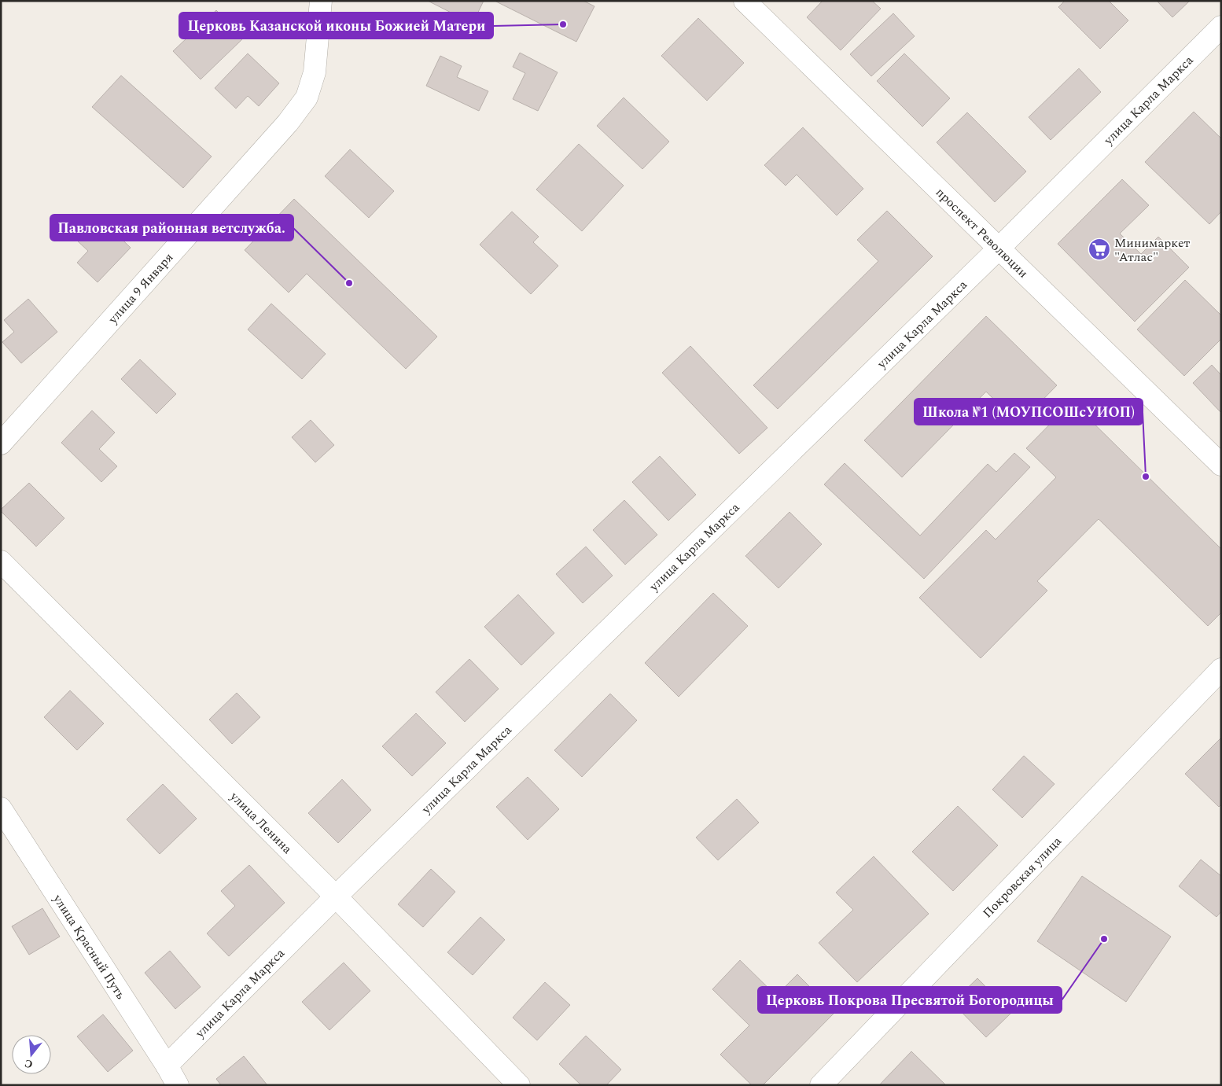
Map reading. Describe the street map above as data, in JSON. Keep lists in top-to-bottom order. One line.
{"streets":{"street":["улица Карла Маркса","проспект Революции","улица 9 Января","улица Ленина","Покровская улица","улица Красный Путь"]},"crossings":[["улица Карла Маркса","проспект Революции"],["улица Карла Маркса","улица Ленина"],["улица Карла Маркса","улица Красный Путь"]],"places":{"other":["Церковь Казанской иконы Божией Матери","Павловская районная ветслужба.","Школа №1 (МОУПСОШсУИОП)","Церковь Покрова Пресвятой Богородицы"],"supermarket":["Минимаркет \"Атлас\""]},"north":"bottom"}
